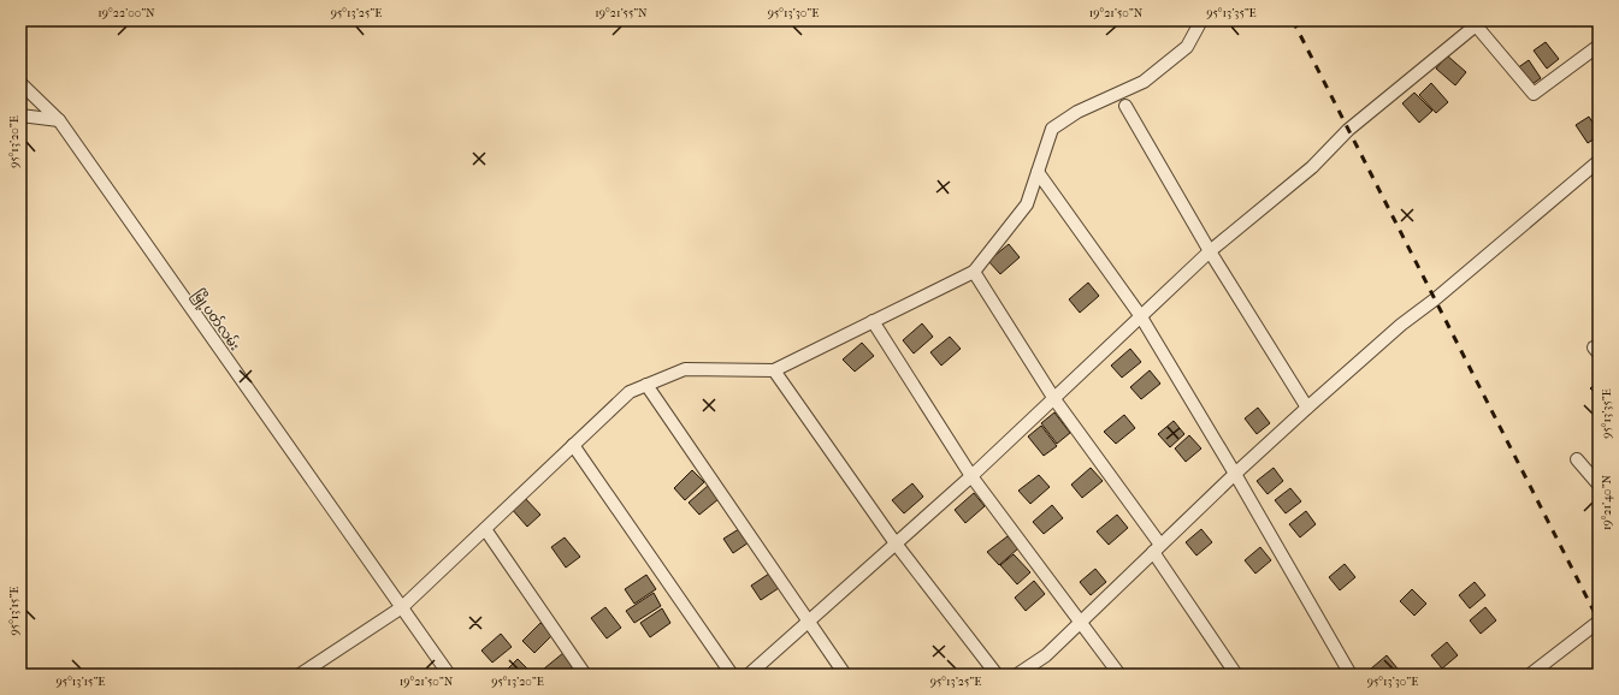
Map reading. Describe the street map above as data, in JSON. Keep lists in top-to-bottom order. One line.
{"streets":{"street":["မြို့ပတ်လမ်း"]},"coordinates":["19°22'00\"N","95°13'25\"E","19°21'55\"N","95°13'30\"E","19°21'50\"N","95°13'35\"E","95°13'20\"E","19°21'40\"N","95°13'15\"E"]}
